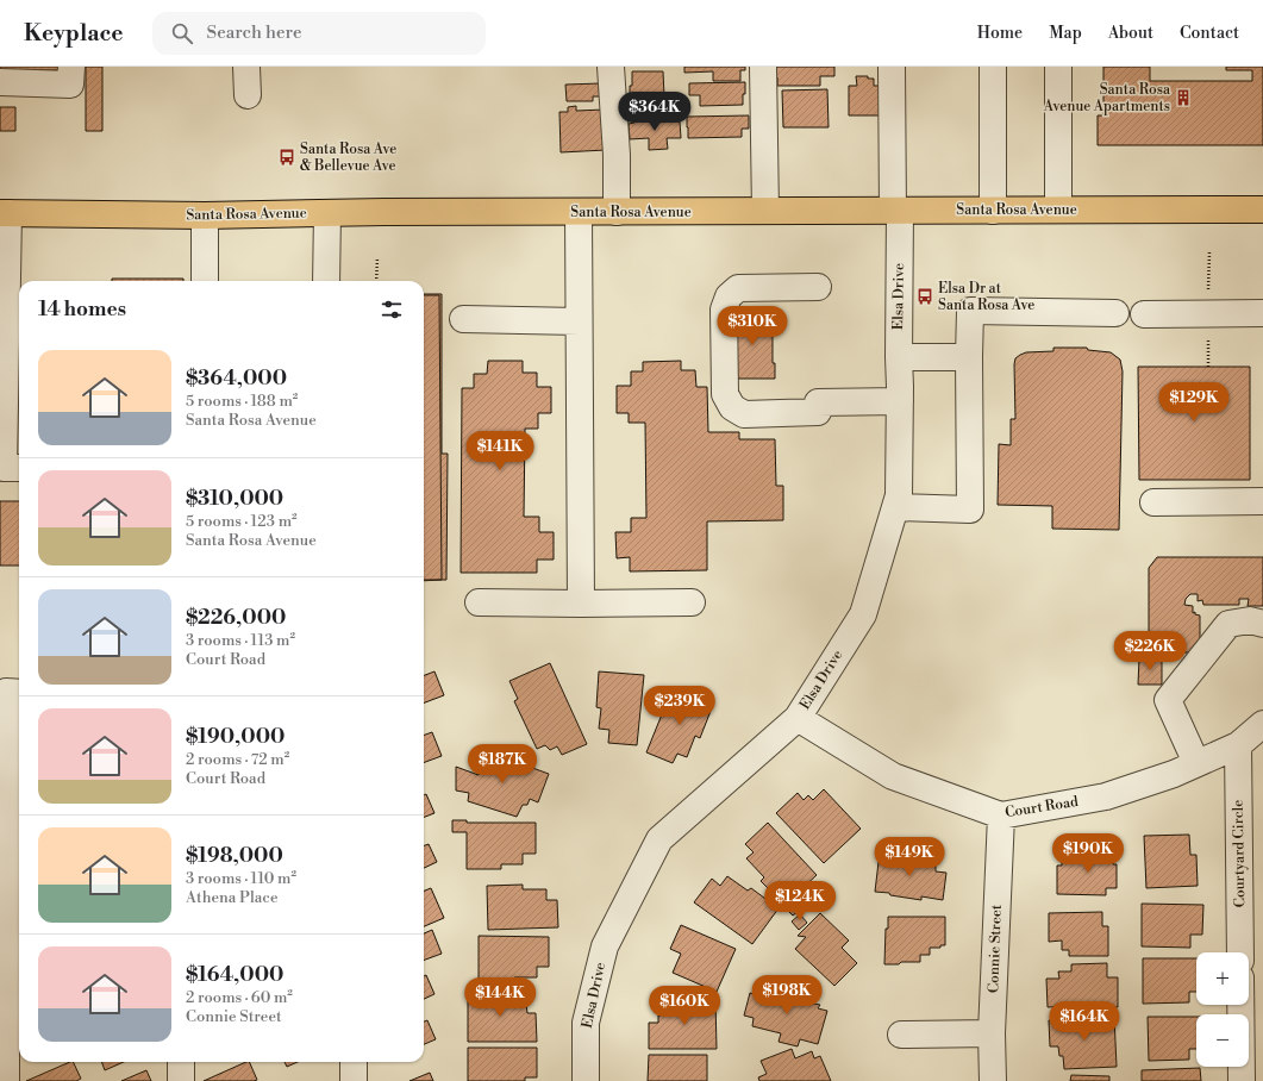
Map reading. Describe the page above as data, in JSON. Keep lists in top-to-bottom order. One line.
{"streets":{"main road":["Santa Rosa Avenue"],"street":["Elsa Drive","Court Road","Courtyard Circle","Connie Street"]},"crossings":[["Santa Rosa Avenue","Elsa Drive"],["Elsa Drive","Court Road"],["Court Road","Courtyard Circle"],["Court Road","Connie Street"]],"places":{"building":["Santa Rosa Avenue Apartments"],"bus stop":["Santa Rosa Ave & Bellevue Ave","Elsa Dr at Santa Rosa Ave"]},"page":{"header":"Keyplace","search":"Search here","nav":["Home","Map","About","Contact"],"price":["$364K","$310K","$129K","$141K","$226K","$239K","$187K","$190K","$149K","$124K","$198K","$144K","$160K","$164K"],"heading":"14 homes","list":[{"name":"$364,000","note":"5 rooms · 188 m² · Santa Rosa Avenue"},{"name":"$310,000","note":"5 rooms · 123 m² · Santa Rosa Avenue"},{"name":"$226,000","note":"3 rooms · 113 m² · Court Road"},{"name":"$190,000","note":"2 rooms · 72 m² · Court Road"},{"name":"$198,000","note":"3 rooms · 110 m² · Athena Place"},{"name":"$164,000","note":"2 rooms · 60 m² · Connie Street"}],"map_buttons":["+","−"]}}
